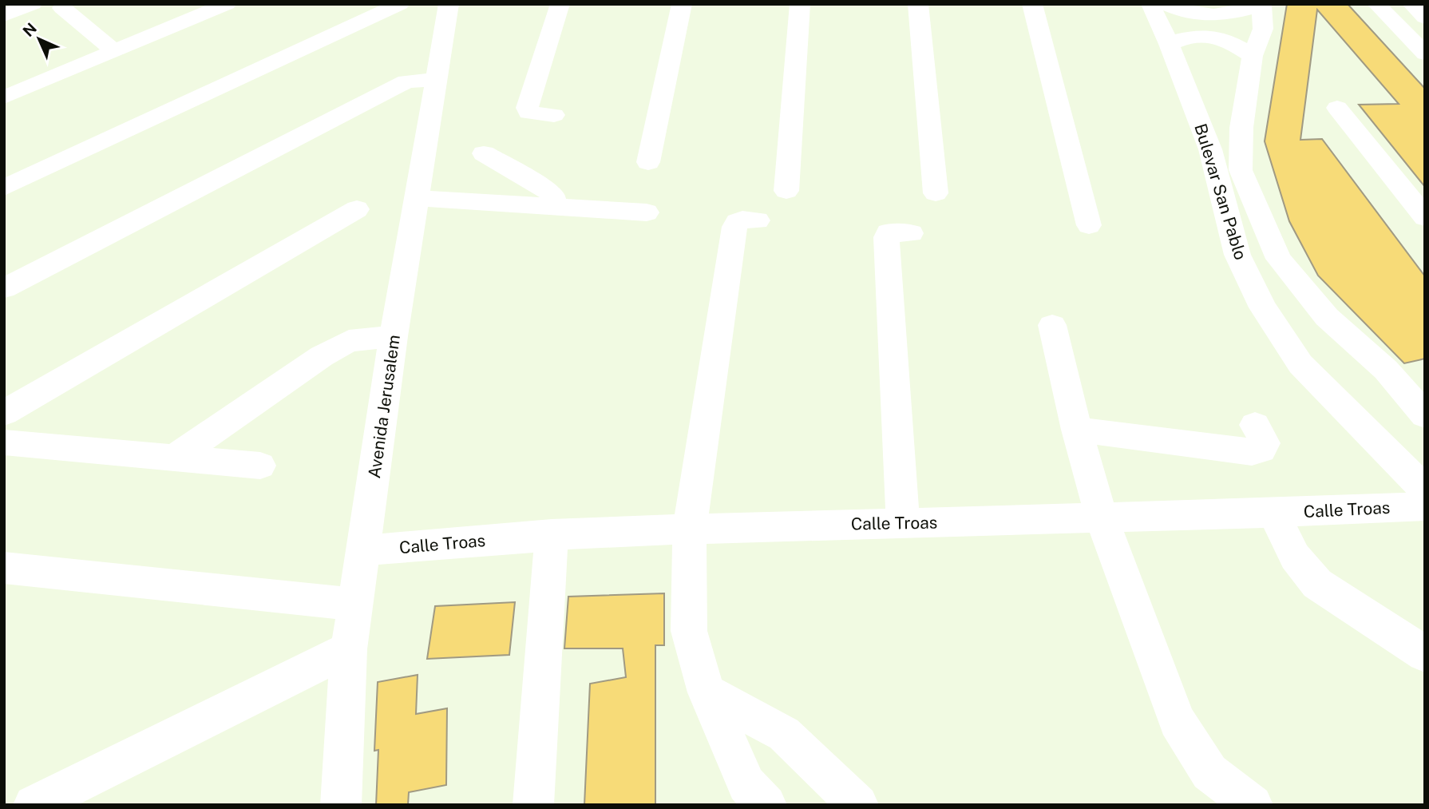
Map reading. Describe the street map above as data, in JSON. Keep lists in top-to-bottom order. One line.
{"streets":{"street":["Bulevar San Pablo","Avenida Jerusalem","Calle Troas"]},"crossings":[["Avenida Jerusalem","Calle Troas"]],"north":"top left"}
